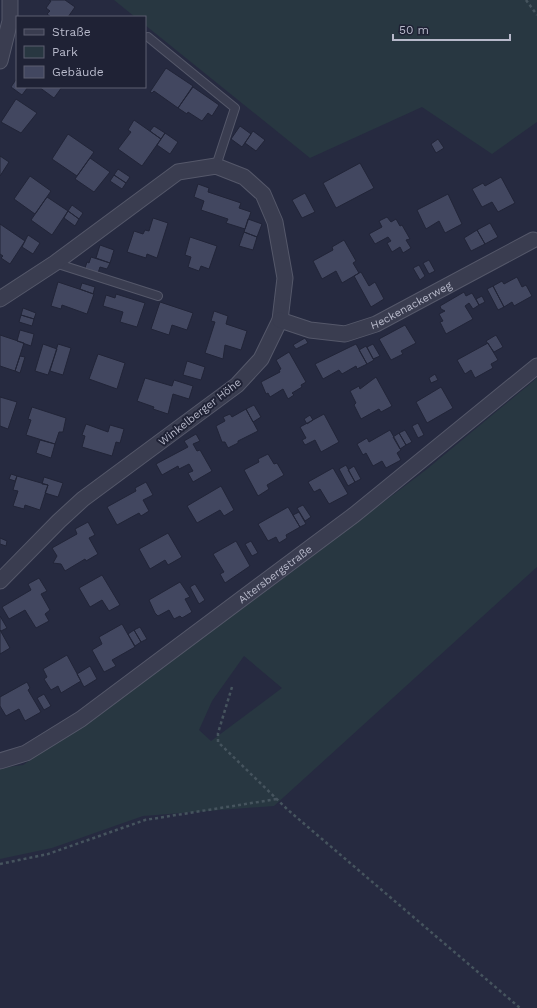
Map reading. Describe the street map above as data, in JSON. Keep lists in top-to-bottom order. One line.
{"streets":{"street":["Heckenackerweg","Winkelberger Höhe","Altersbergstraße"]},"crossings":[["Heckenackerweg","Winkelberger Höhe"]],"legend":["Straße","Park","Gebäude"],"scale_bar":"50 m"}
